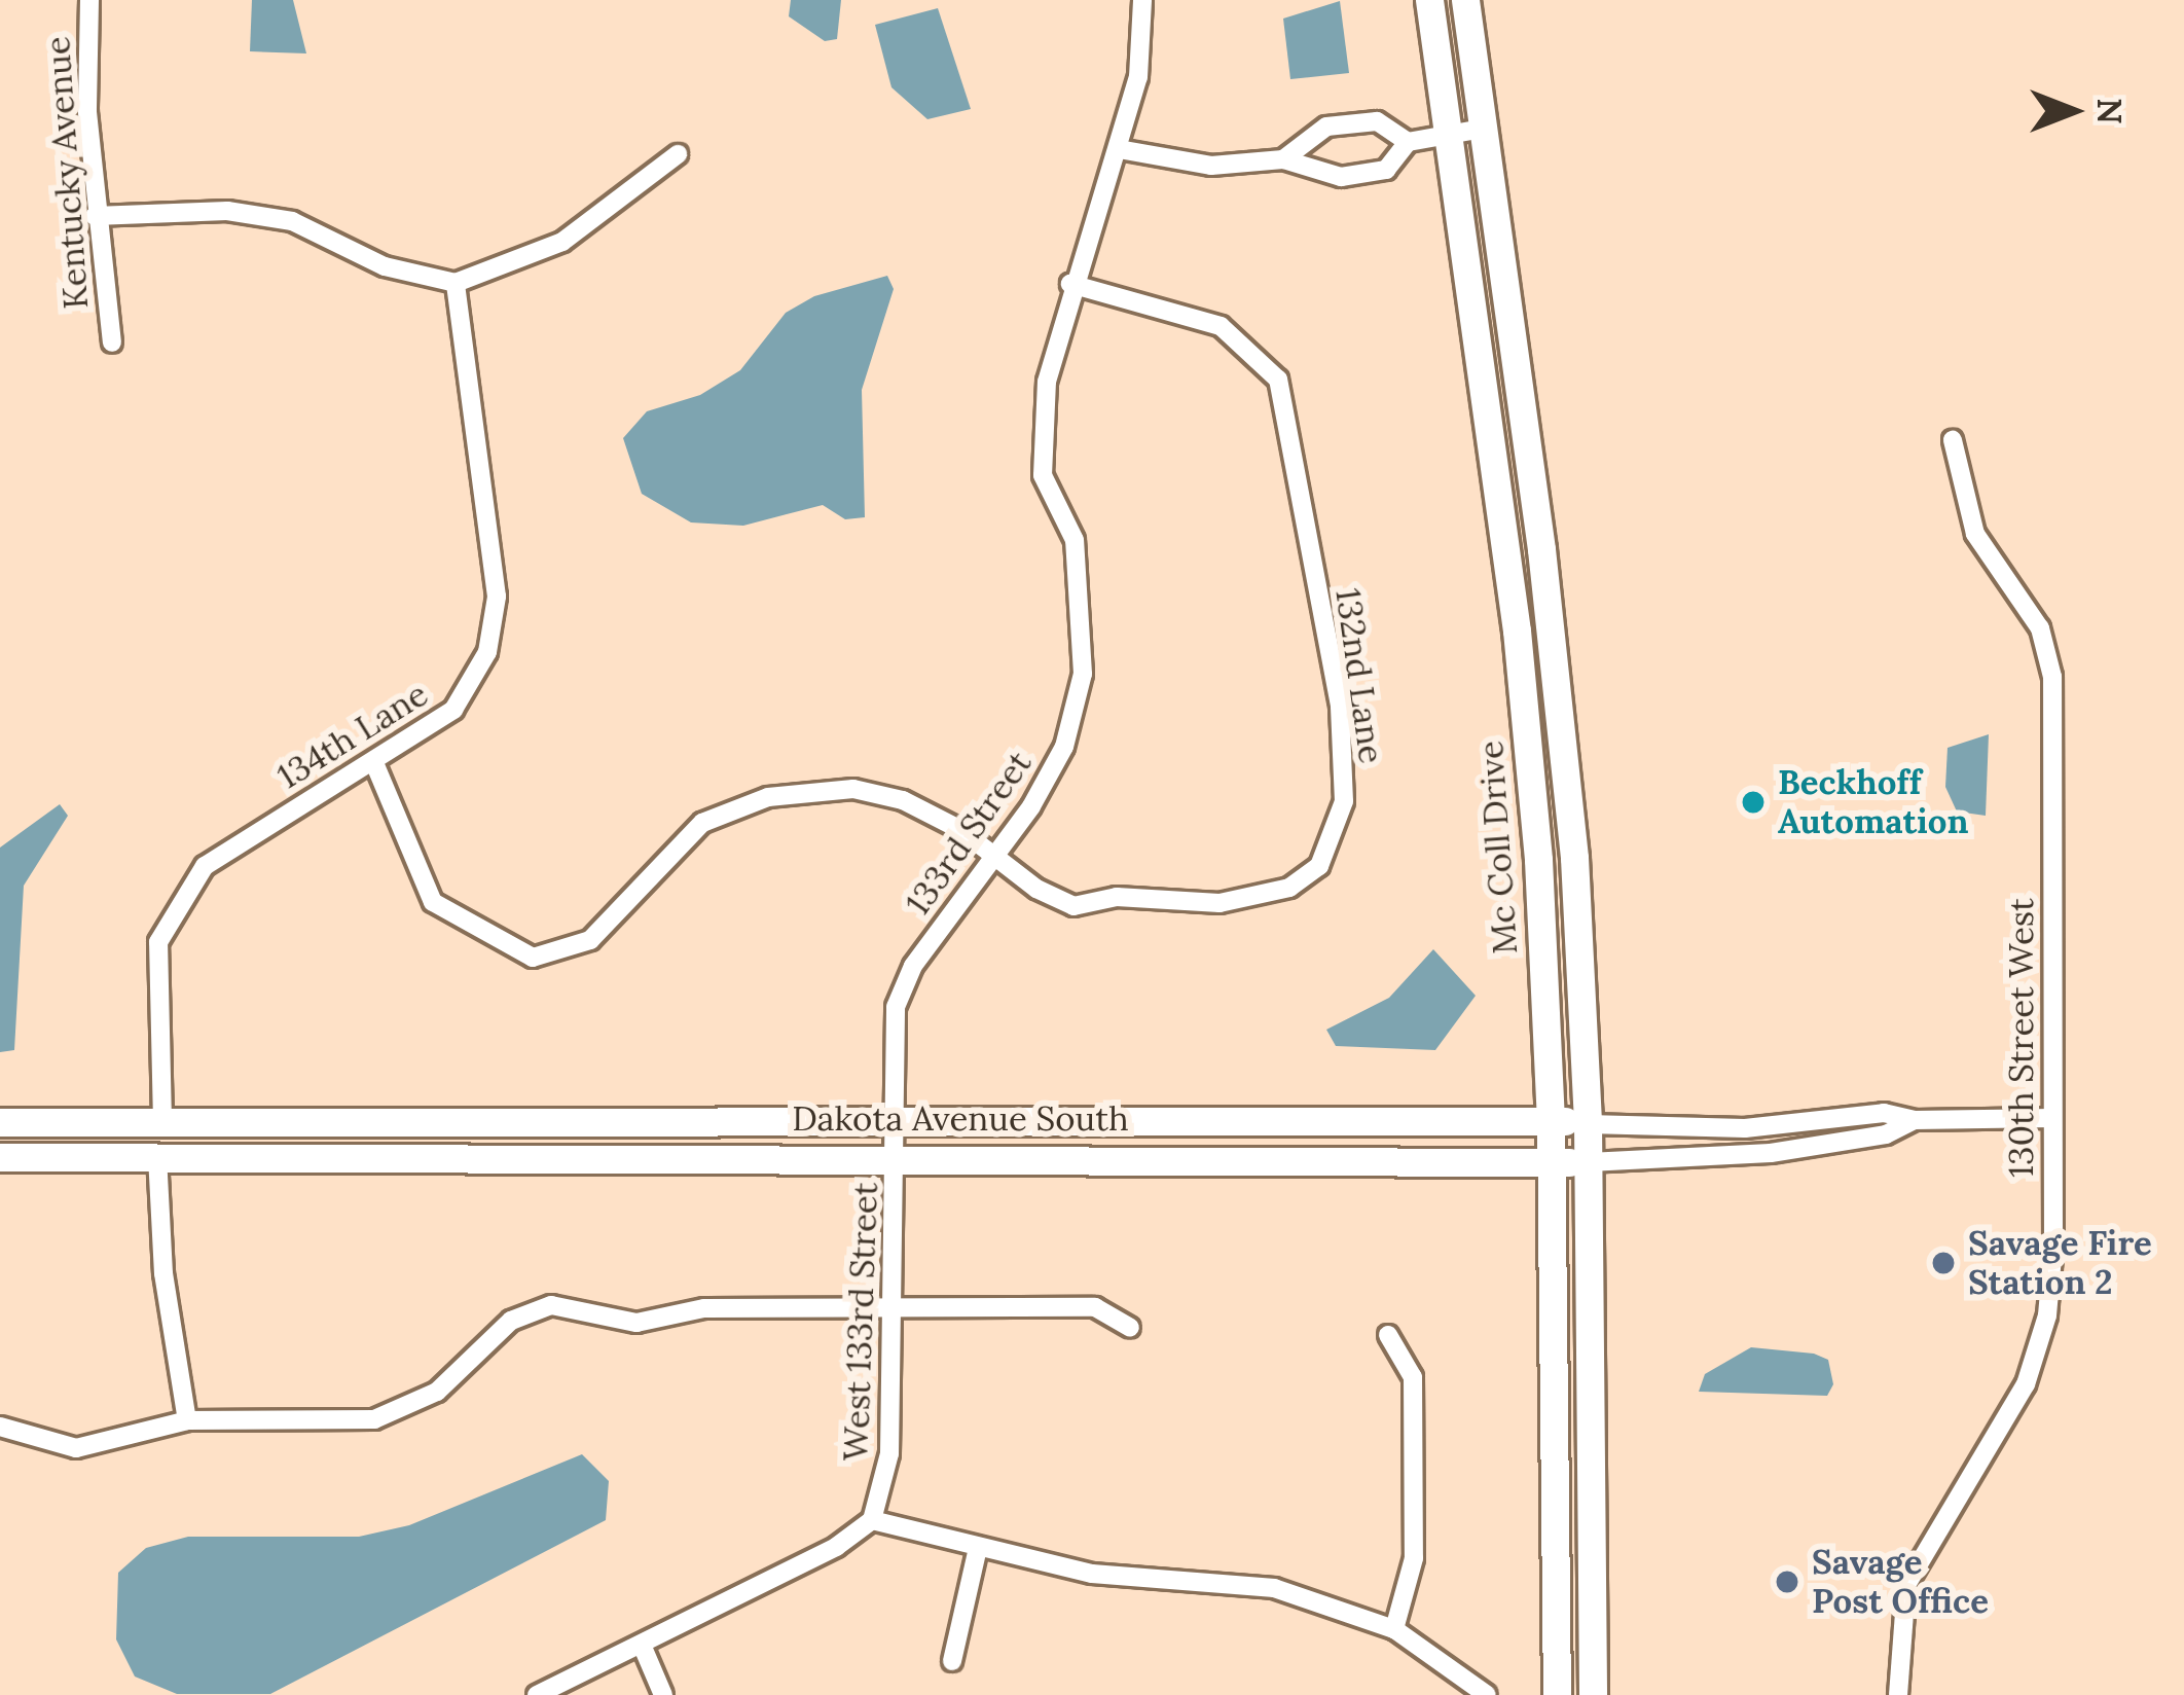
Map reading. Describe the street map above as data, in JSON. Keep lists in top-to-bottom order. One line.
{"streets":{"main road":["Mc Coll Drive","Dakota Avenue South"],"street":["Kentucky Avenue","132nd Lane","134th Lane","133rd Street","130th Street West","West 133rd Street"]},"crossings":[["132nd Lane","134th Lane"],["132nd Lane","133rd Street"],["134th Lane","Dakota Avenue South"],["133rd Street","Dakota Avenue South"],["133rd Street","West 133rd Street"],["Mc Coll Drive","Dakota Avenue South"],["130th Street West","Dakota Avenue South"],["Dakota Avenue South","West 133rd Street"]],"places":["Beckhoff Automation","Savage Fire Station 2","Savage Post Office"],"north":"right"}
